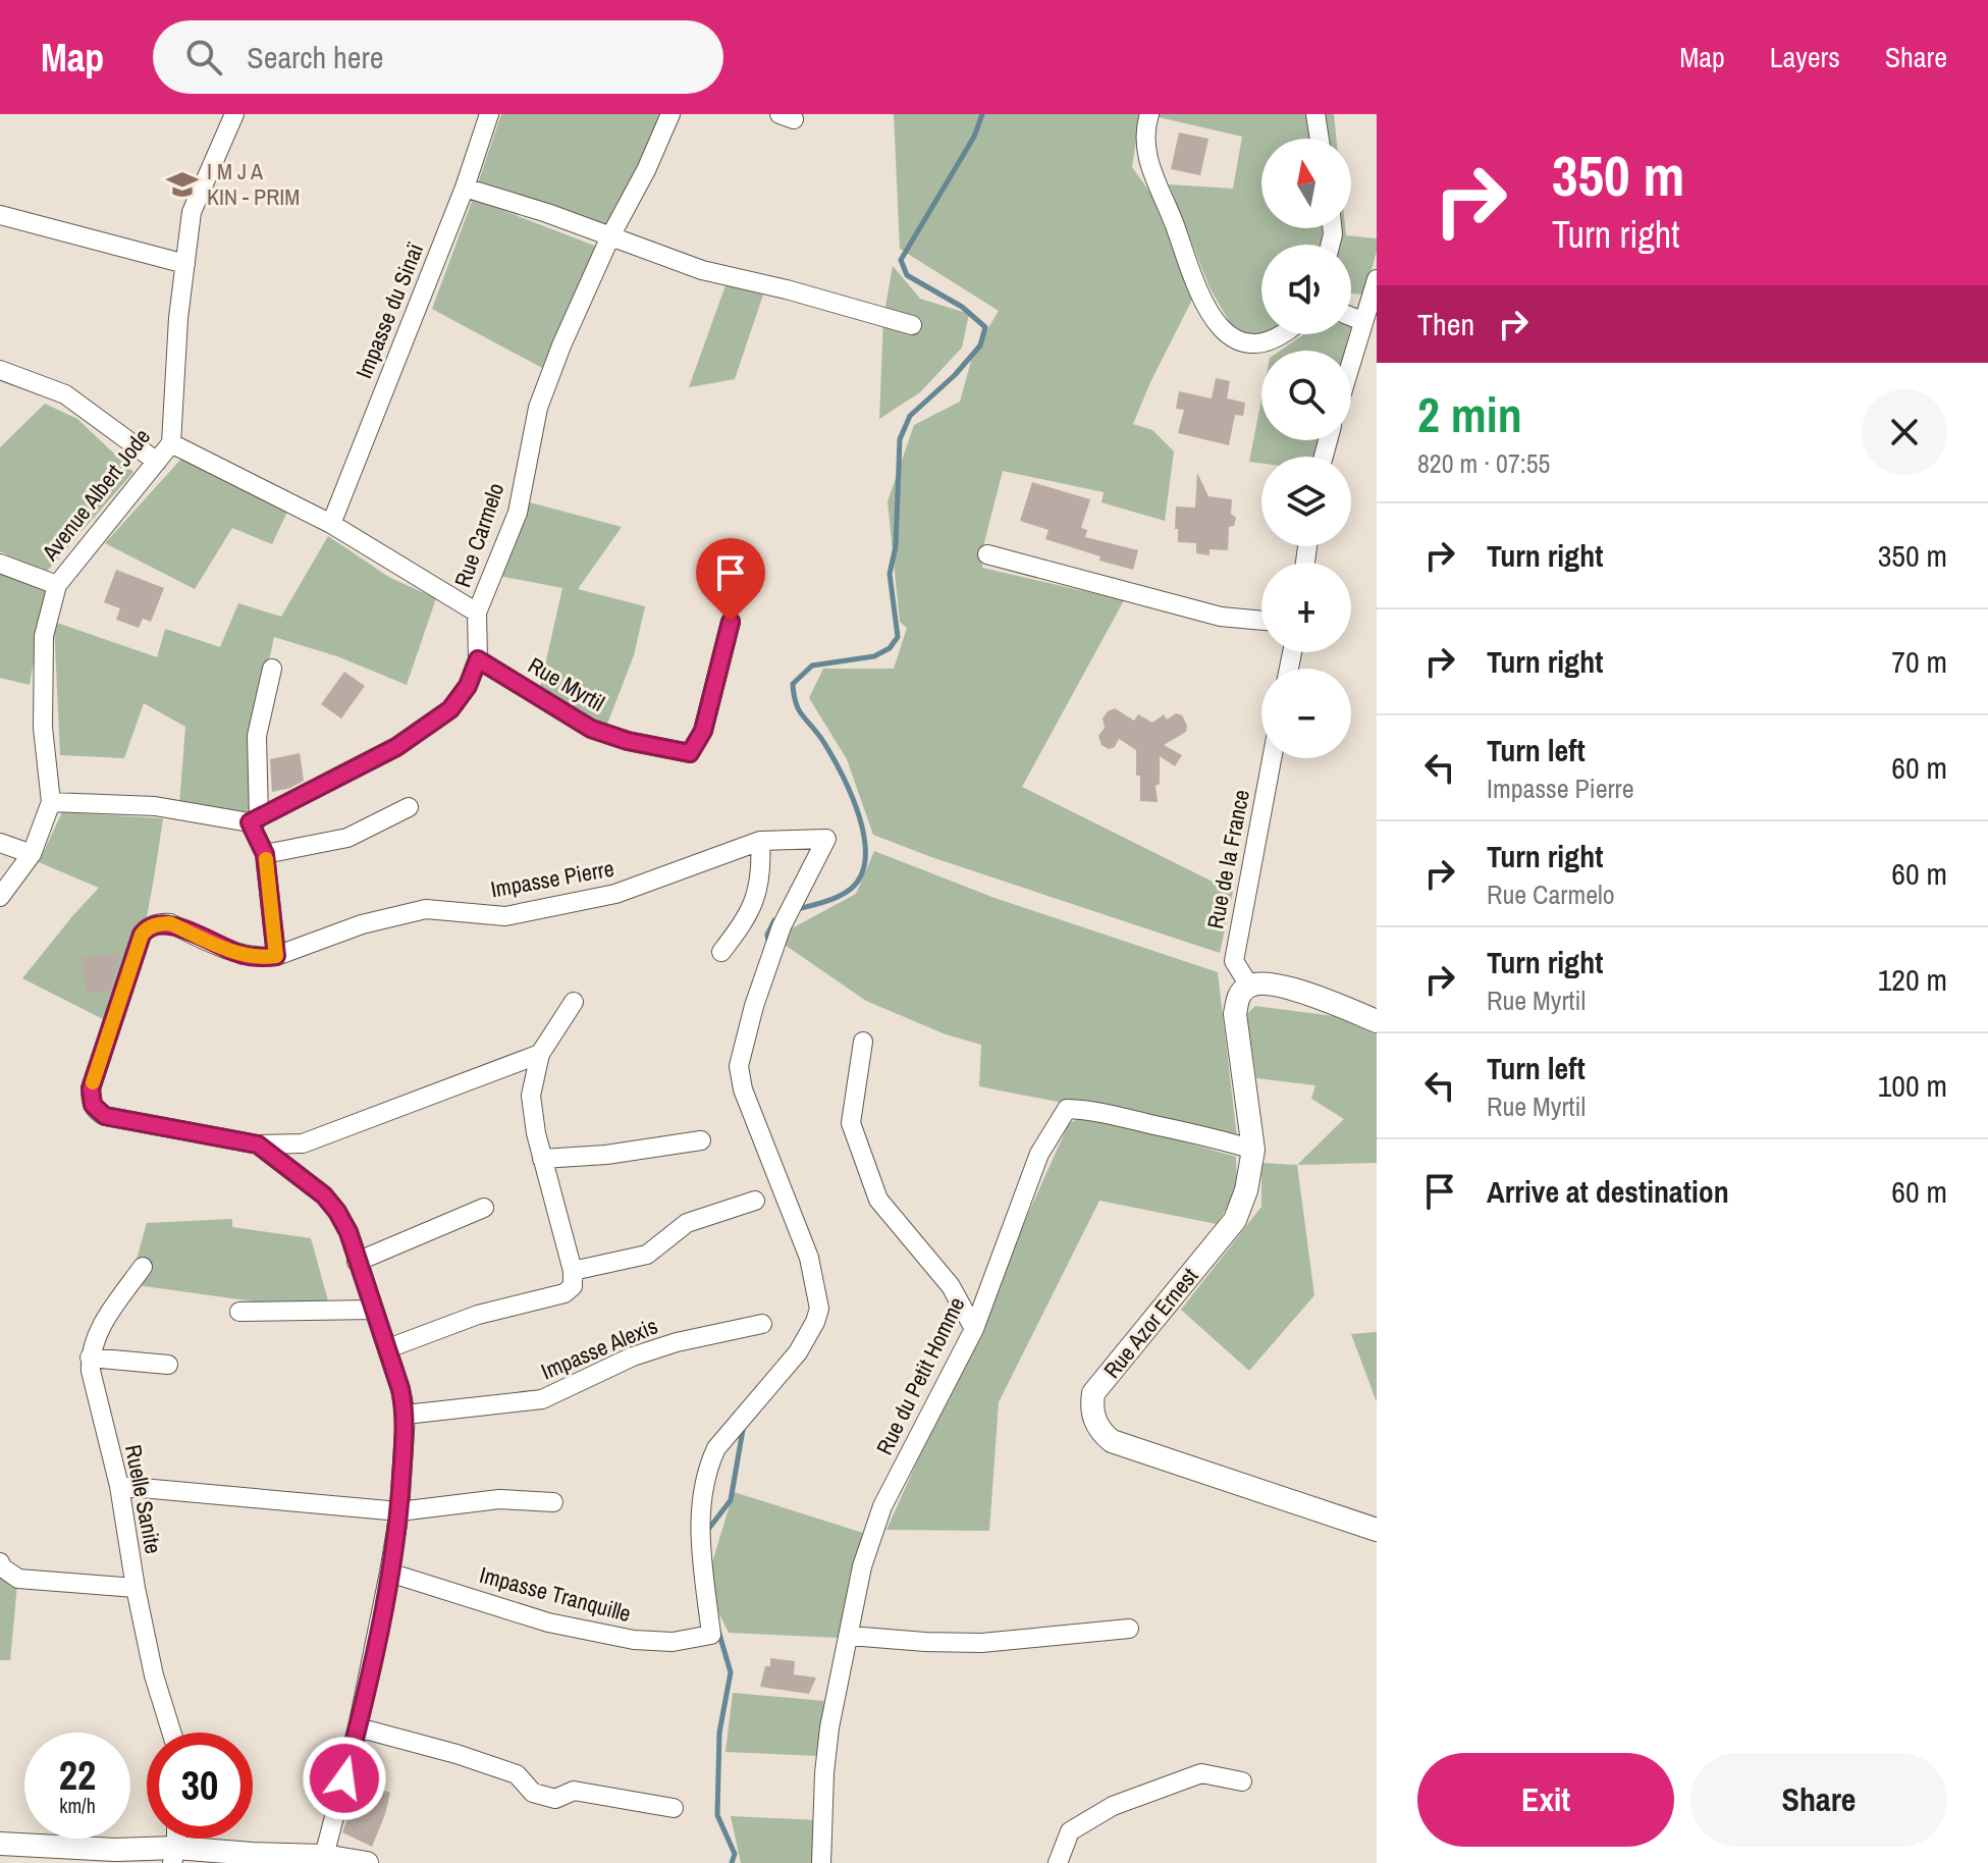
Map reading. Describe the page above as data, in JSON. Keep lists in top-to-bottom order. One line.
{"streets":{"street":["Impasse du Sinaï","Avenue Albert Jode","Rue Carmelo","Rue Myrtil","Rue de la France","Impasse Pierre","Rue Azor Ernest","Impasse Alexis","Rue du Petit Homme","Ruelle Sanite","Impasse Tranquille"]},"crossings":[["Rue Carmelo","Rue Myrtil"],["Rue de la France","Rue Azor Ernest"],["Impasse Pierre","Impasse Tranquille"],["Rue Azor Ernest","Rue du Petit Homme"]],"places":{"school or university":["I M J A KIN - PRIM"]},"north":"top","page":{"header":"Map","search":"Search here","nav":["Map","Layers","Share"],"turn":["350 m","Turn right"],"map_buttons":["+","−"],"then":"Then","heading":["2 min","820 m · 07:55"],"list":[{"name":"Turn right","value":"350 m"},{"name":"Turn right","value":"70 m"},{"name":"Turn left","note":"Impasse Pierre","value":"60 m"},{"name":"Turn right","note":"Rue Carmelo","value":"60 m"},{"name":"Turn right","note":"Rue Myrtil","value":"120 m"},{"name":"Turn left","note":"Rue Myrtil","value":"100 m"},{"name":"Arrive at destination","value":"60 m"}],"speed":"22 km/h","limit":"30","buttons":["Exit","Share"]}}
